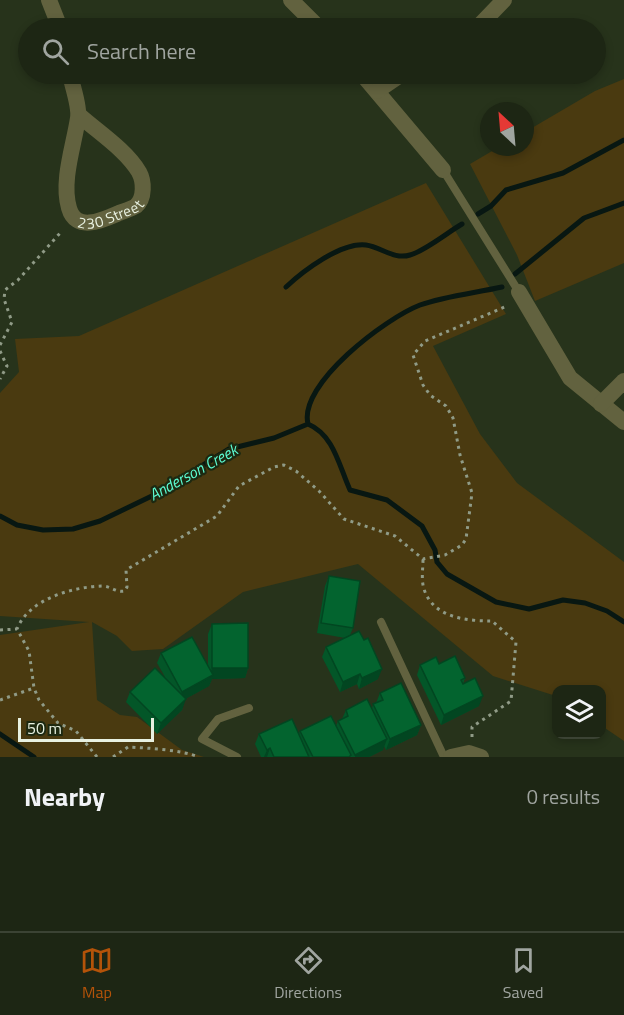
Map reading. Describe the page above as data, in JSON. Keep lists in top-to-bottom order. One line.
{"streets":{"street":["230 Street"]},"water":["Anderson Creek"],"scale_bar":"50 m","north":"top left","page":{"search":"Search here","scale":"50 m","heading":["Nearby","0 results"],"nav":["Map","Directions","Saved"]}}
